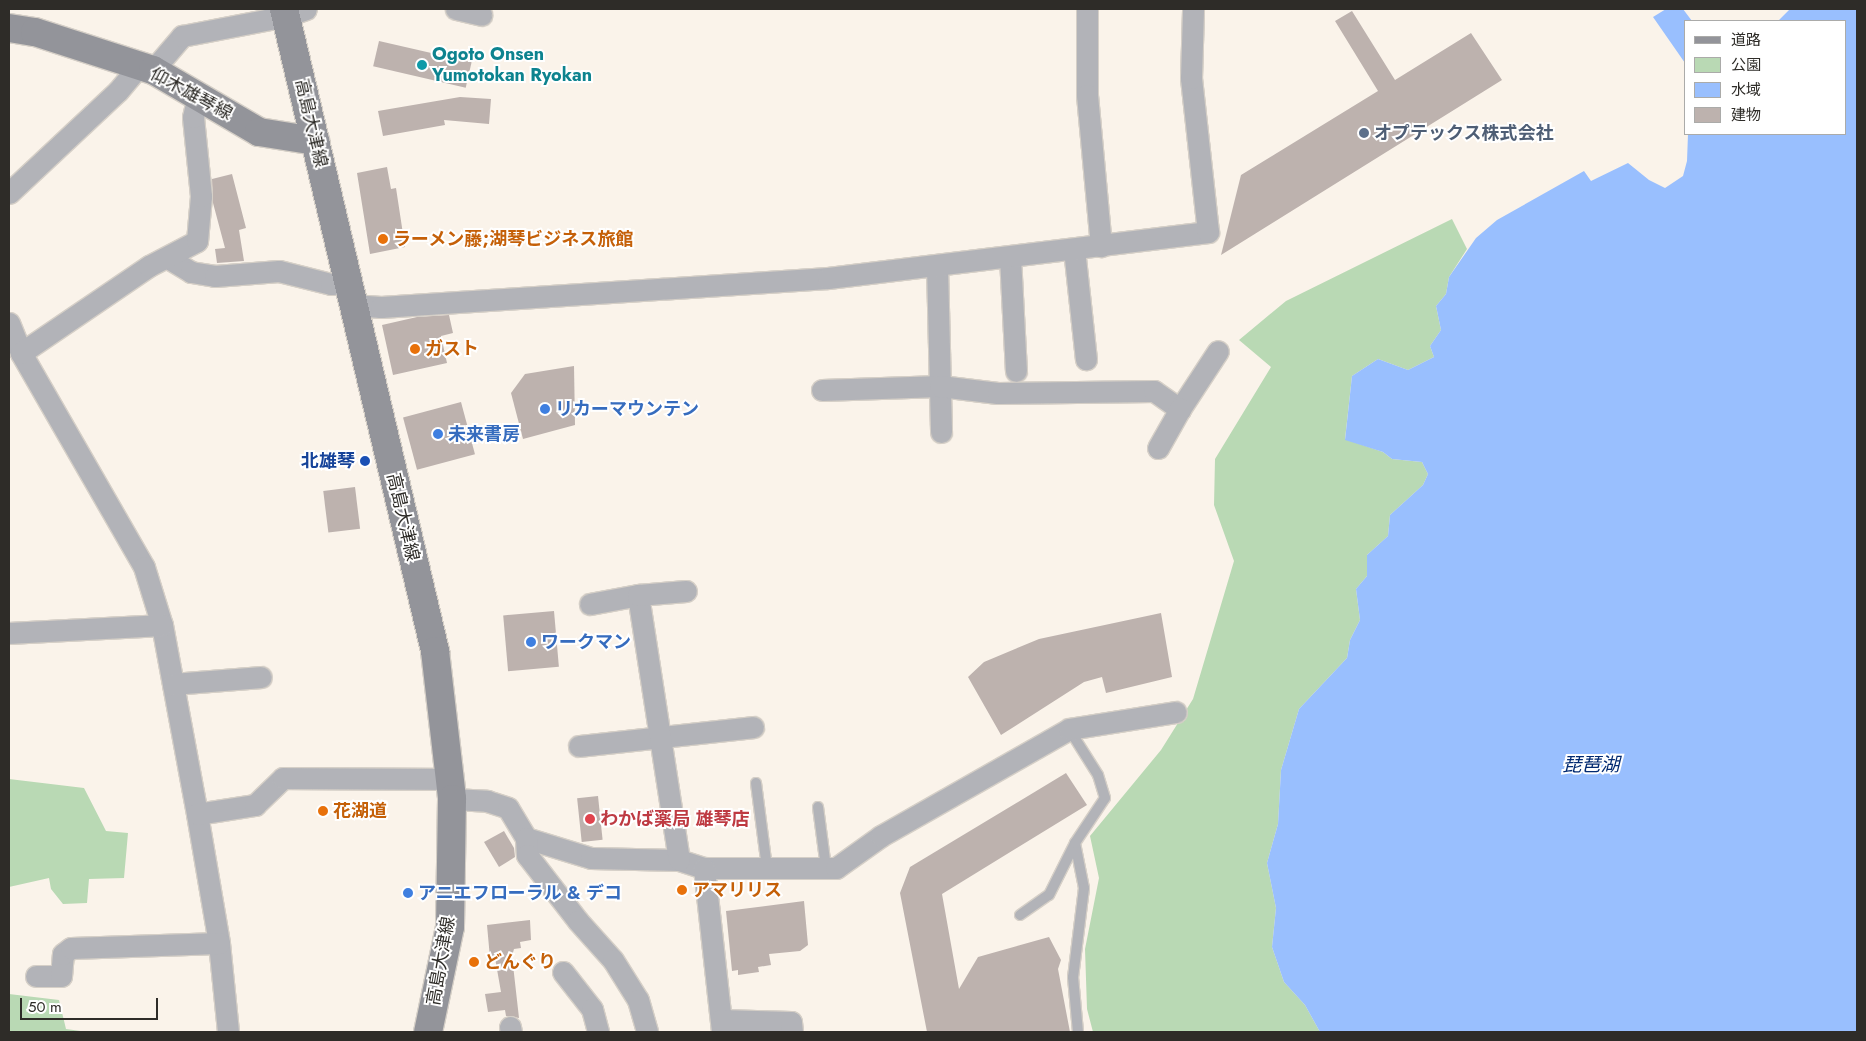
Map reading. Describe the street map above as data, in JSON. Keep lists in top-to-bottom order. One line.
{"streets":{"main road":["仰木雄琴線","高島大津線"]},"crossings":[["仰木雄琴線","高島大津線"]],"water":["琵琶湖"],"places":["Ogoto Onsen Yumotokan Ryokan","オプテックス株式会社","ラーメン藤;湖琴ビジネス旅館","ガスト","リカーマウンテン","未来書房","北雄琴","ワークマン","花湖道","わかば薬局 雄琴店","アマリリス","アニエフローラル & デコ","どんぐり"],"legend":["道路","公園","水域","建物"],"scale_bar":"50 m"}
